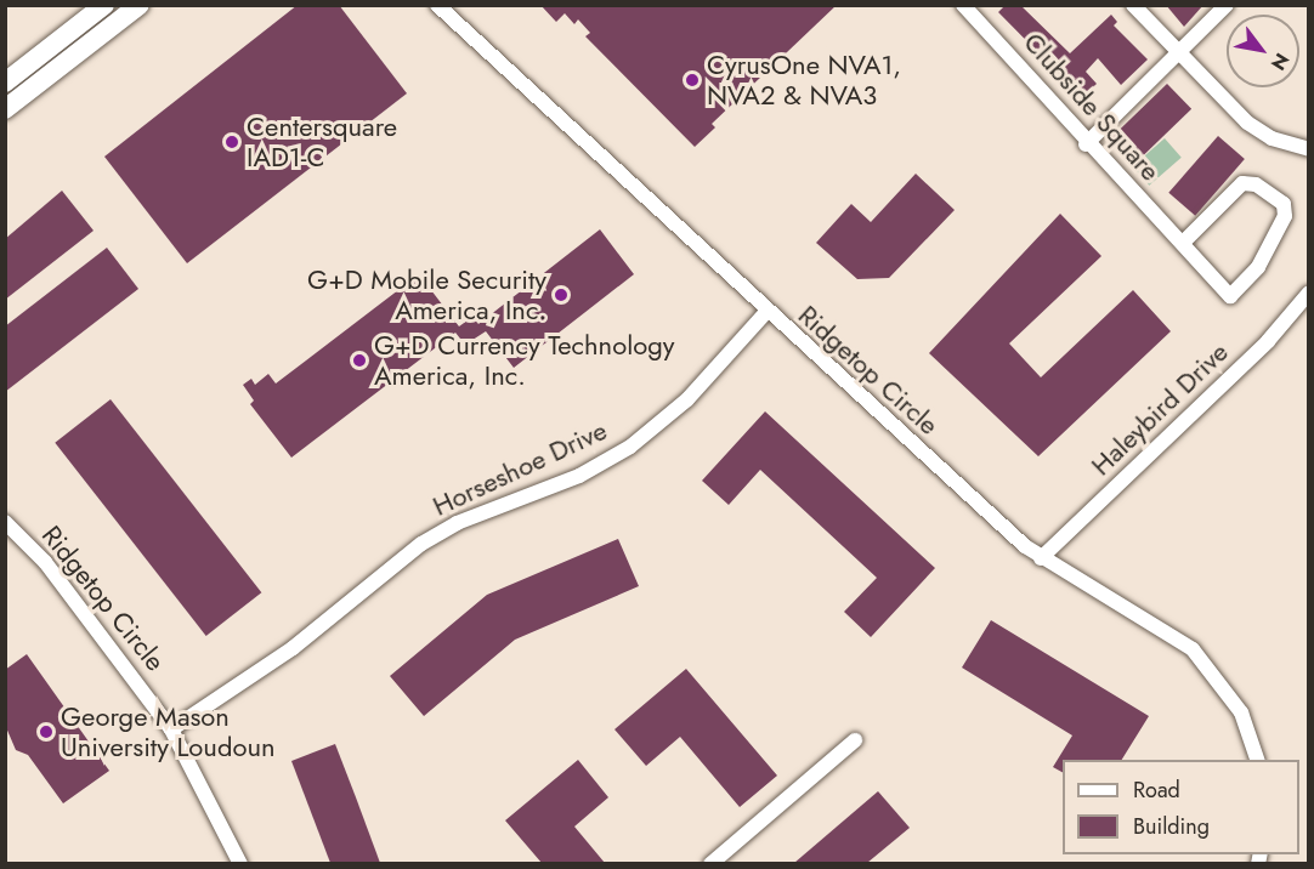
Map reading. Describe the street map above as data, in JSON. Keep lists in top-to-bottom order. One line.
{"streets":{"street":["Clubside Square","Ridgetop Circle","Haleybird Drive","Horseshoe Drive"]},"crossings":[["Ridgetop Circle","Haleybird Drive"],["Ridgetop Circle","Horseshoe Drive"]],"places":["CyrusOne NVA1, NVA2 & NVA3","Centersquare IAD1-C","G+D Mobile Security America, Inc.","G+D Currency Technology America, Inc.","George Mason University Loudoun"],"legend":["Road","Building"],"north":"bottom right"}
